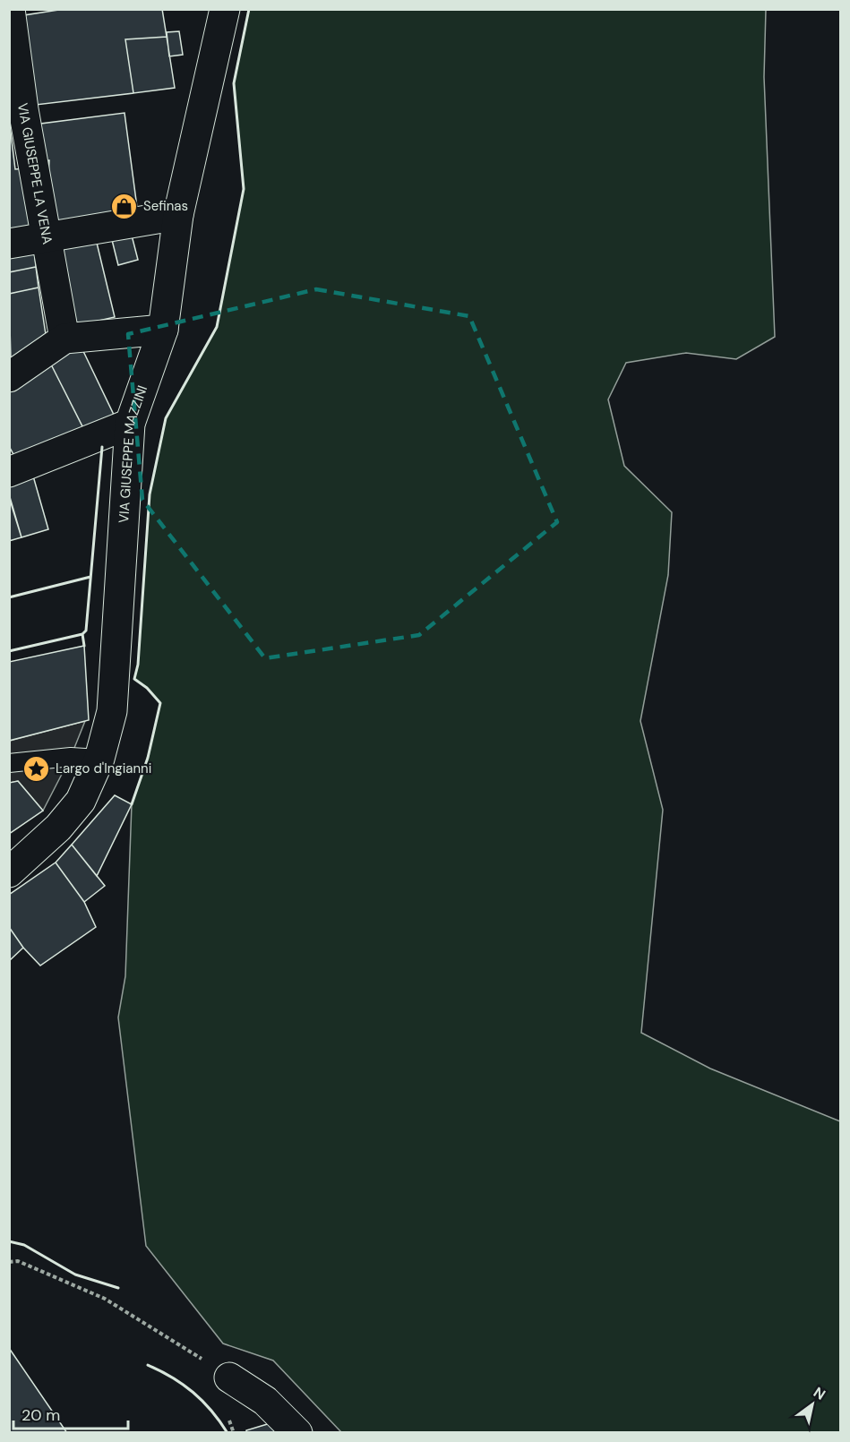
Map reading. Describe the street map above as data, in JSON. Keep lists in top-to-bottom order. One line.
{"streets":{"main road":["VIA GIUSEPPE LA VENA","VIA GIUSEPPE MAZZINI"]},"places":{"shop":["Sefinas"],"place":["Largo d'Ingianni"]},"scale_bar":"20 m","north":"top right"}
